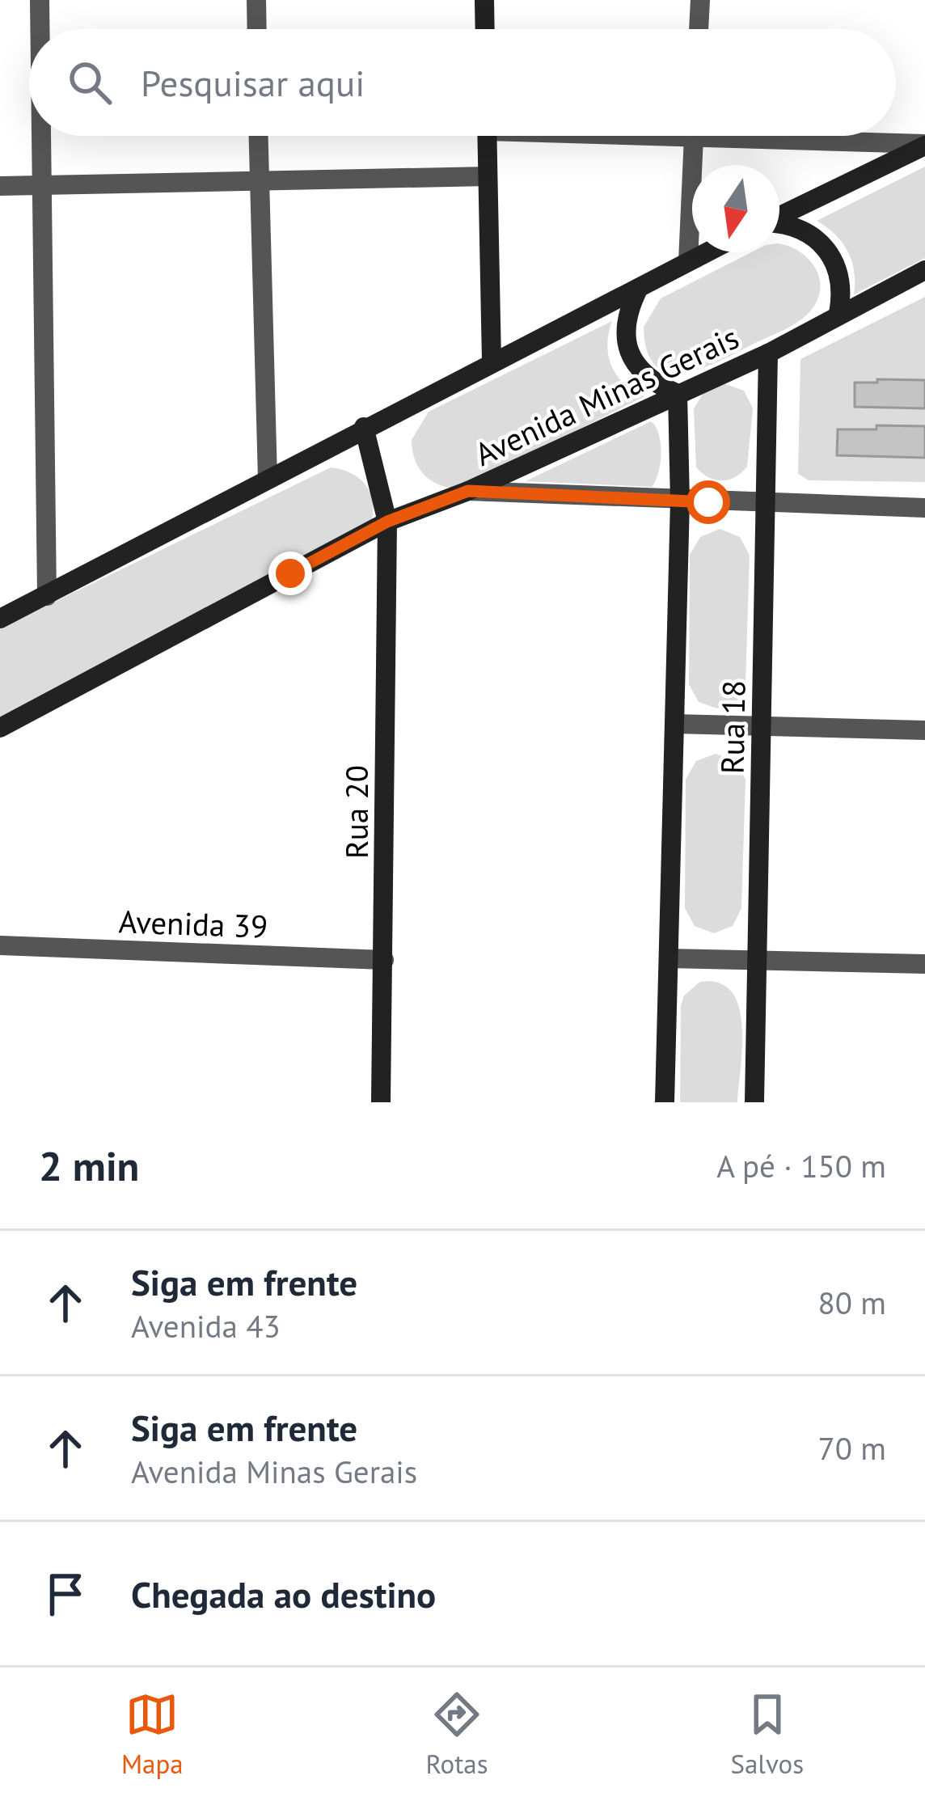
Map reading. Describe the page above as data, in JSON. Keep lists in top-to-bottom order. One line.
{"streets":{"main road":["Avenida Minas Gerais","Rua 18","Rua 20"],"street":["Avenida 39"]},"crossings":[["Avenida Minas Gerais","Rua 18"],["Avenida Minas Gerais","Rua 20"],["Rua 20","Avenida 39"]],"north":"bottom","page":{"search":"Pesquisar aqui","heading":["2 min","A pé · 150 m"],"list":[["Siga em frente","Avenida 43","80 m"],["Siga em frente","Avenida Minas Gerais","70 m"],"Chegada ao destino"],"nav":["Mapa","Rotas","Salvos"]}}
